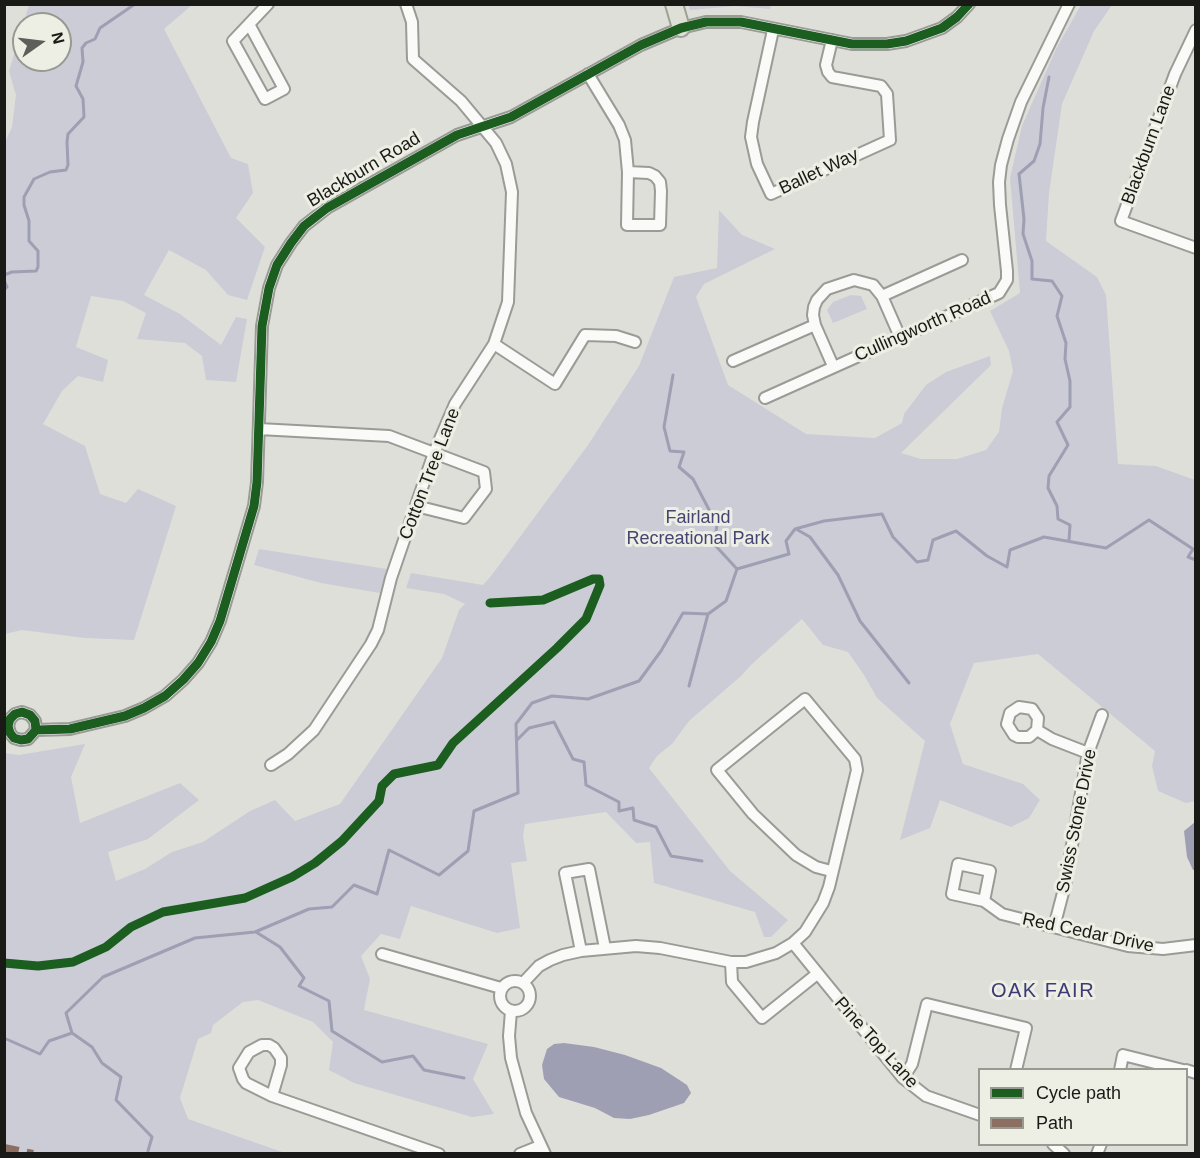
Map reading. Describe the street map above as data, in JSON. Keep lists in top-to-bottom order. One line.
{"streets":{"street":["Blackburn Lane","Blackburn Road","Ballet Way","Cullingworth Road","Cotton Tree Lane","Swiss Stone Drive","Red Cedar Drive","Pine Top Lane"]},"crossings":[["Blackburn Road","Ballet Way"],["Blackburn Road","Cotton Tree Lane"],["Swiss Stone Drive","Red Cedar Drive"]],"districts":["OAK FAIR"],"parks":["Fairland Recreational Park"],"legend":["Cycle path","Path"],"north":"right"}
